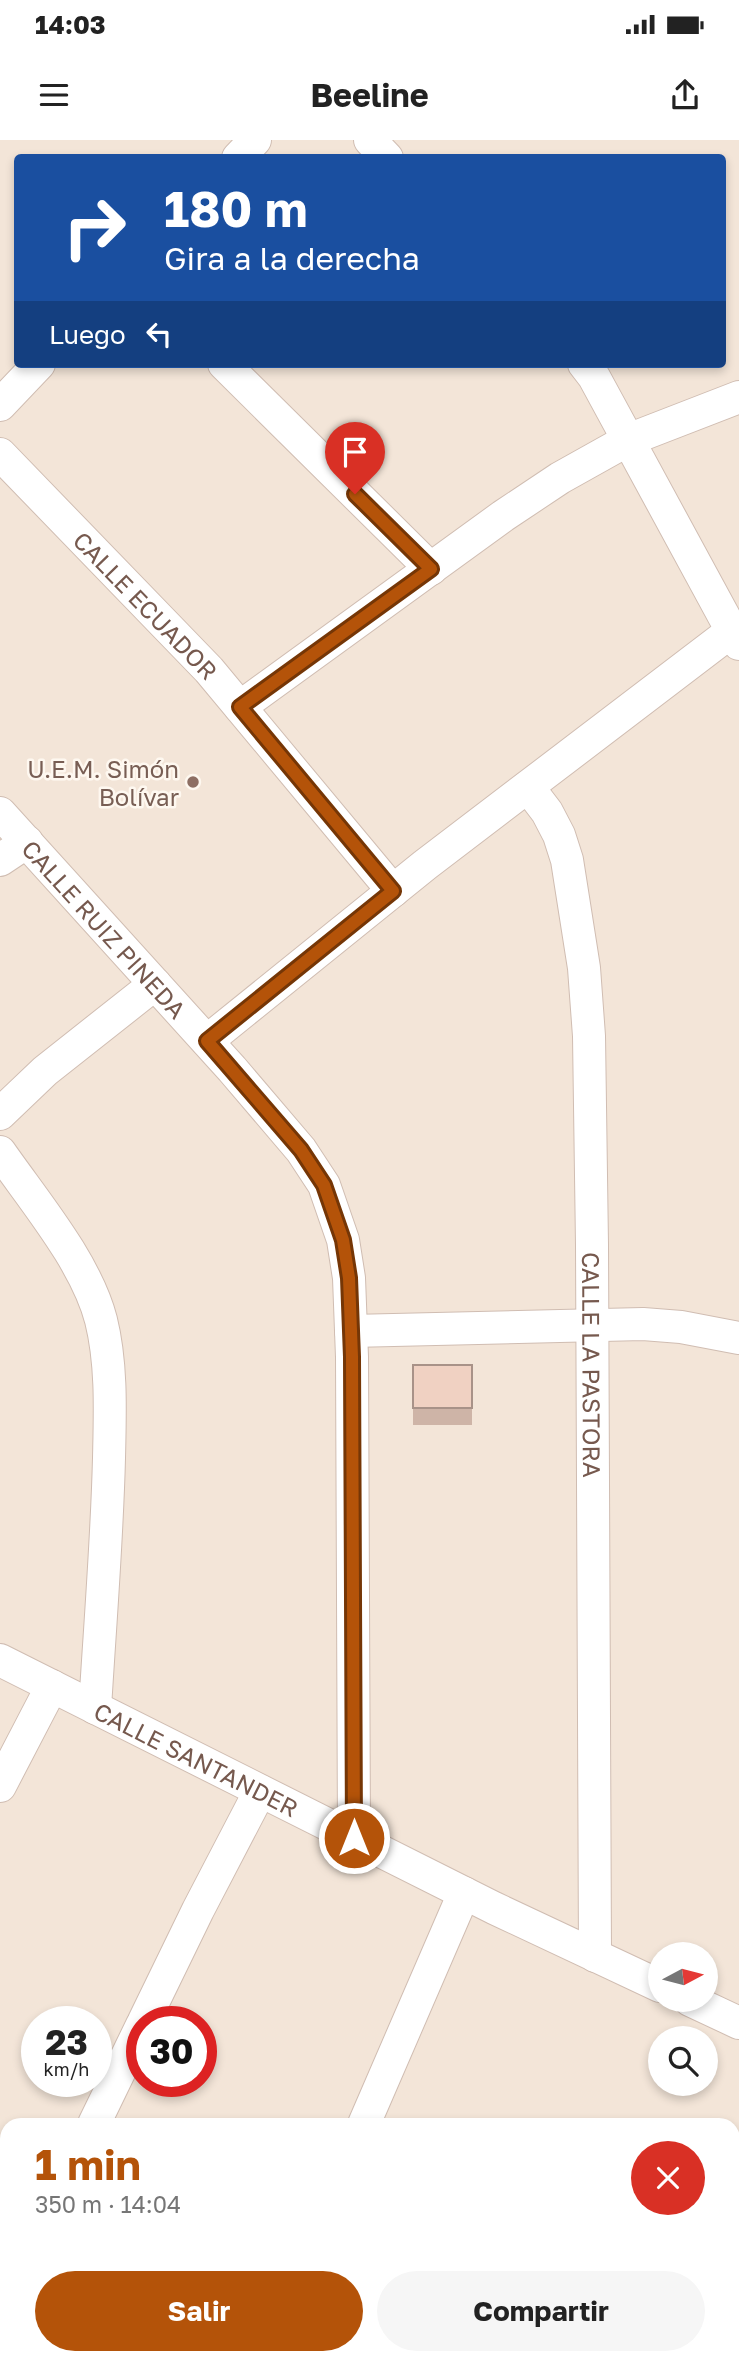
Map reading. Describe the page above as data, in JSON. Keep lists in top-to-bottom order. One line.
{"streets":{"street":["CALLE ECUADOR","CALLE RUIZ PINEDA","CALLE LA PASTORA","CALLE SANTANDER"]},"crossings":[["CALLE RUIZ PINEDA","CALLE SANTANDER"],["CALLE LA PASTORA","CALLE SANTANDER"]],"places":["U.E.M. Simón Bolívar"],"north":"right","page":{"status":"14:03","header":"Beeline","turn":["180 m","Gira a la derecha"],"then":"Luego","speed":"23 km/h","limit":"30","heading":["1 min","350 m · 14:04"],"buttons":["Salir","Compartir"]}}
